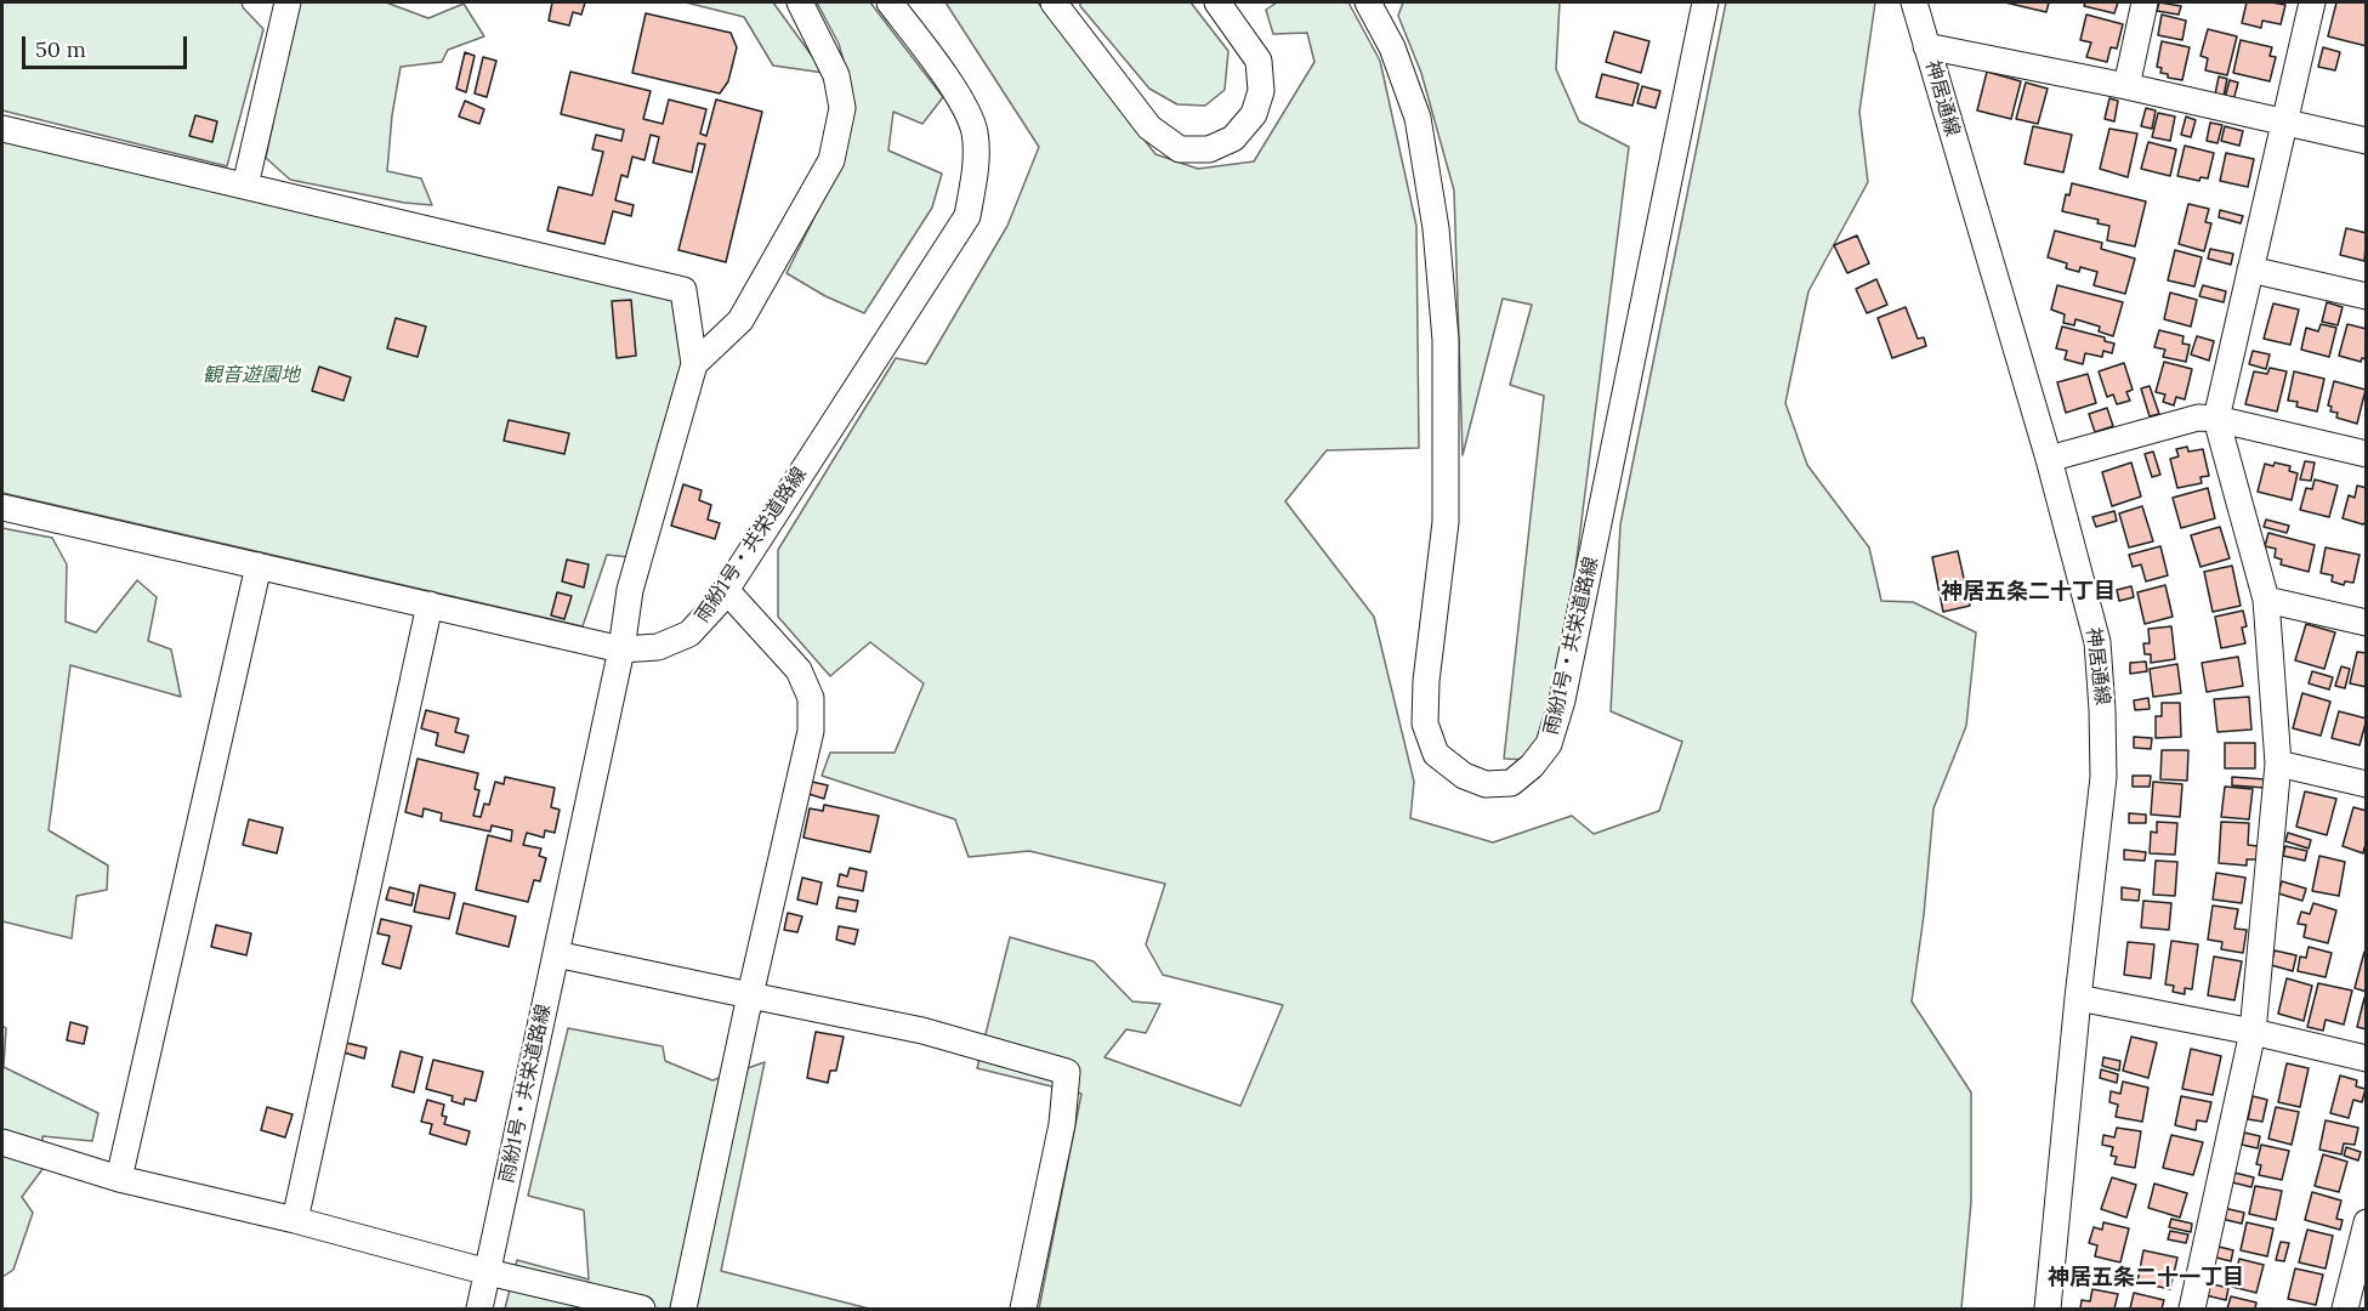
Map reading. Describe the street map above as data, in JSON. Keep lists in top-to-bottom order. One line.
{"streets":{"street":["神居通線","雨紛1号・共栄道路線"]},"districts":["神居五条二十丁目","神居五条二十一丁目"],"parks":["観音遊園地"],"scale_bar":"50 m"}
